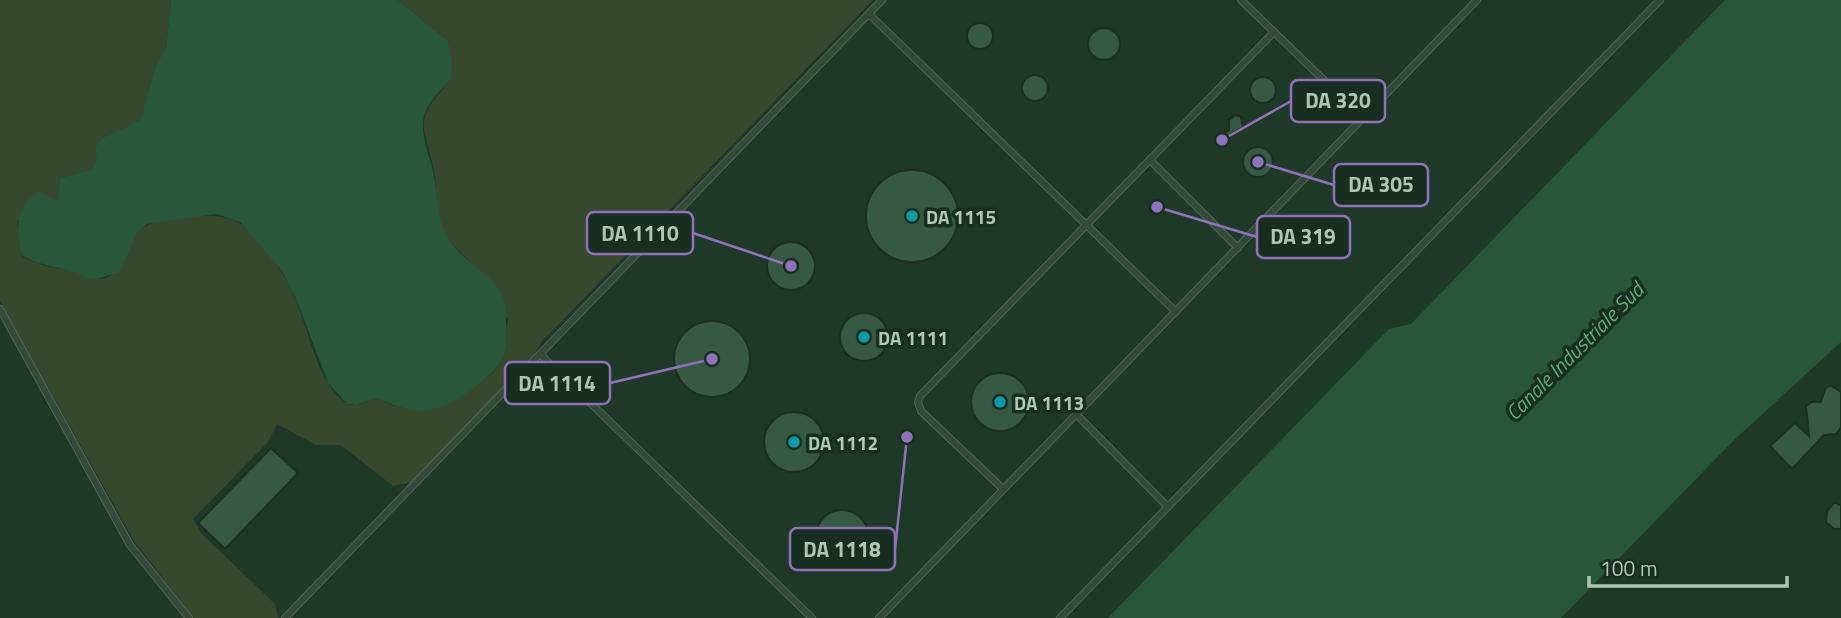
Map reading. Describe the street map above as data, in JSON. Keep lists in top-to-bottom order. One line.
{"water":["Canale Industriale Sud"],"places":["DA 320","DA 305","DA 319","DA 1115","DA 1110","DA 1111","DA 1114","DA 1113","DA 1118","DA 1112"],"scale_bar":"100 m"}
